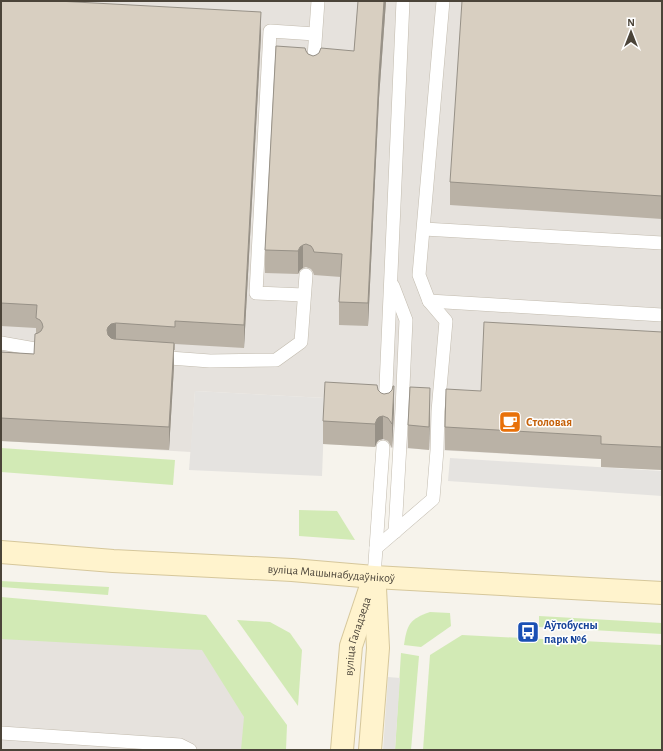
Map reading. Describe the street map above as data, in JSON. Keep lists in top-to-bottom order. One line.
{"streets":{"main road":["вуліца Машынабудаўнікоў","вуліца Галадзеда"]},"crossings":[["вуліца Машынабудаўнікоў","вуліца Галадзеда"]],"places":{"cafe":["Столовая"],"bus stop":["Аўтобусны парк №6"]},"north":"top"}
